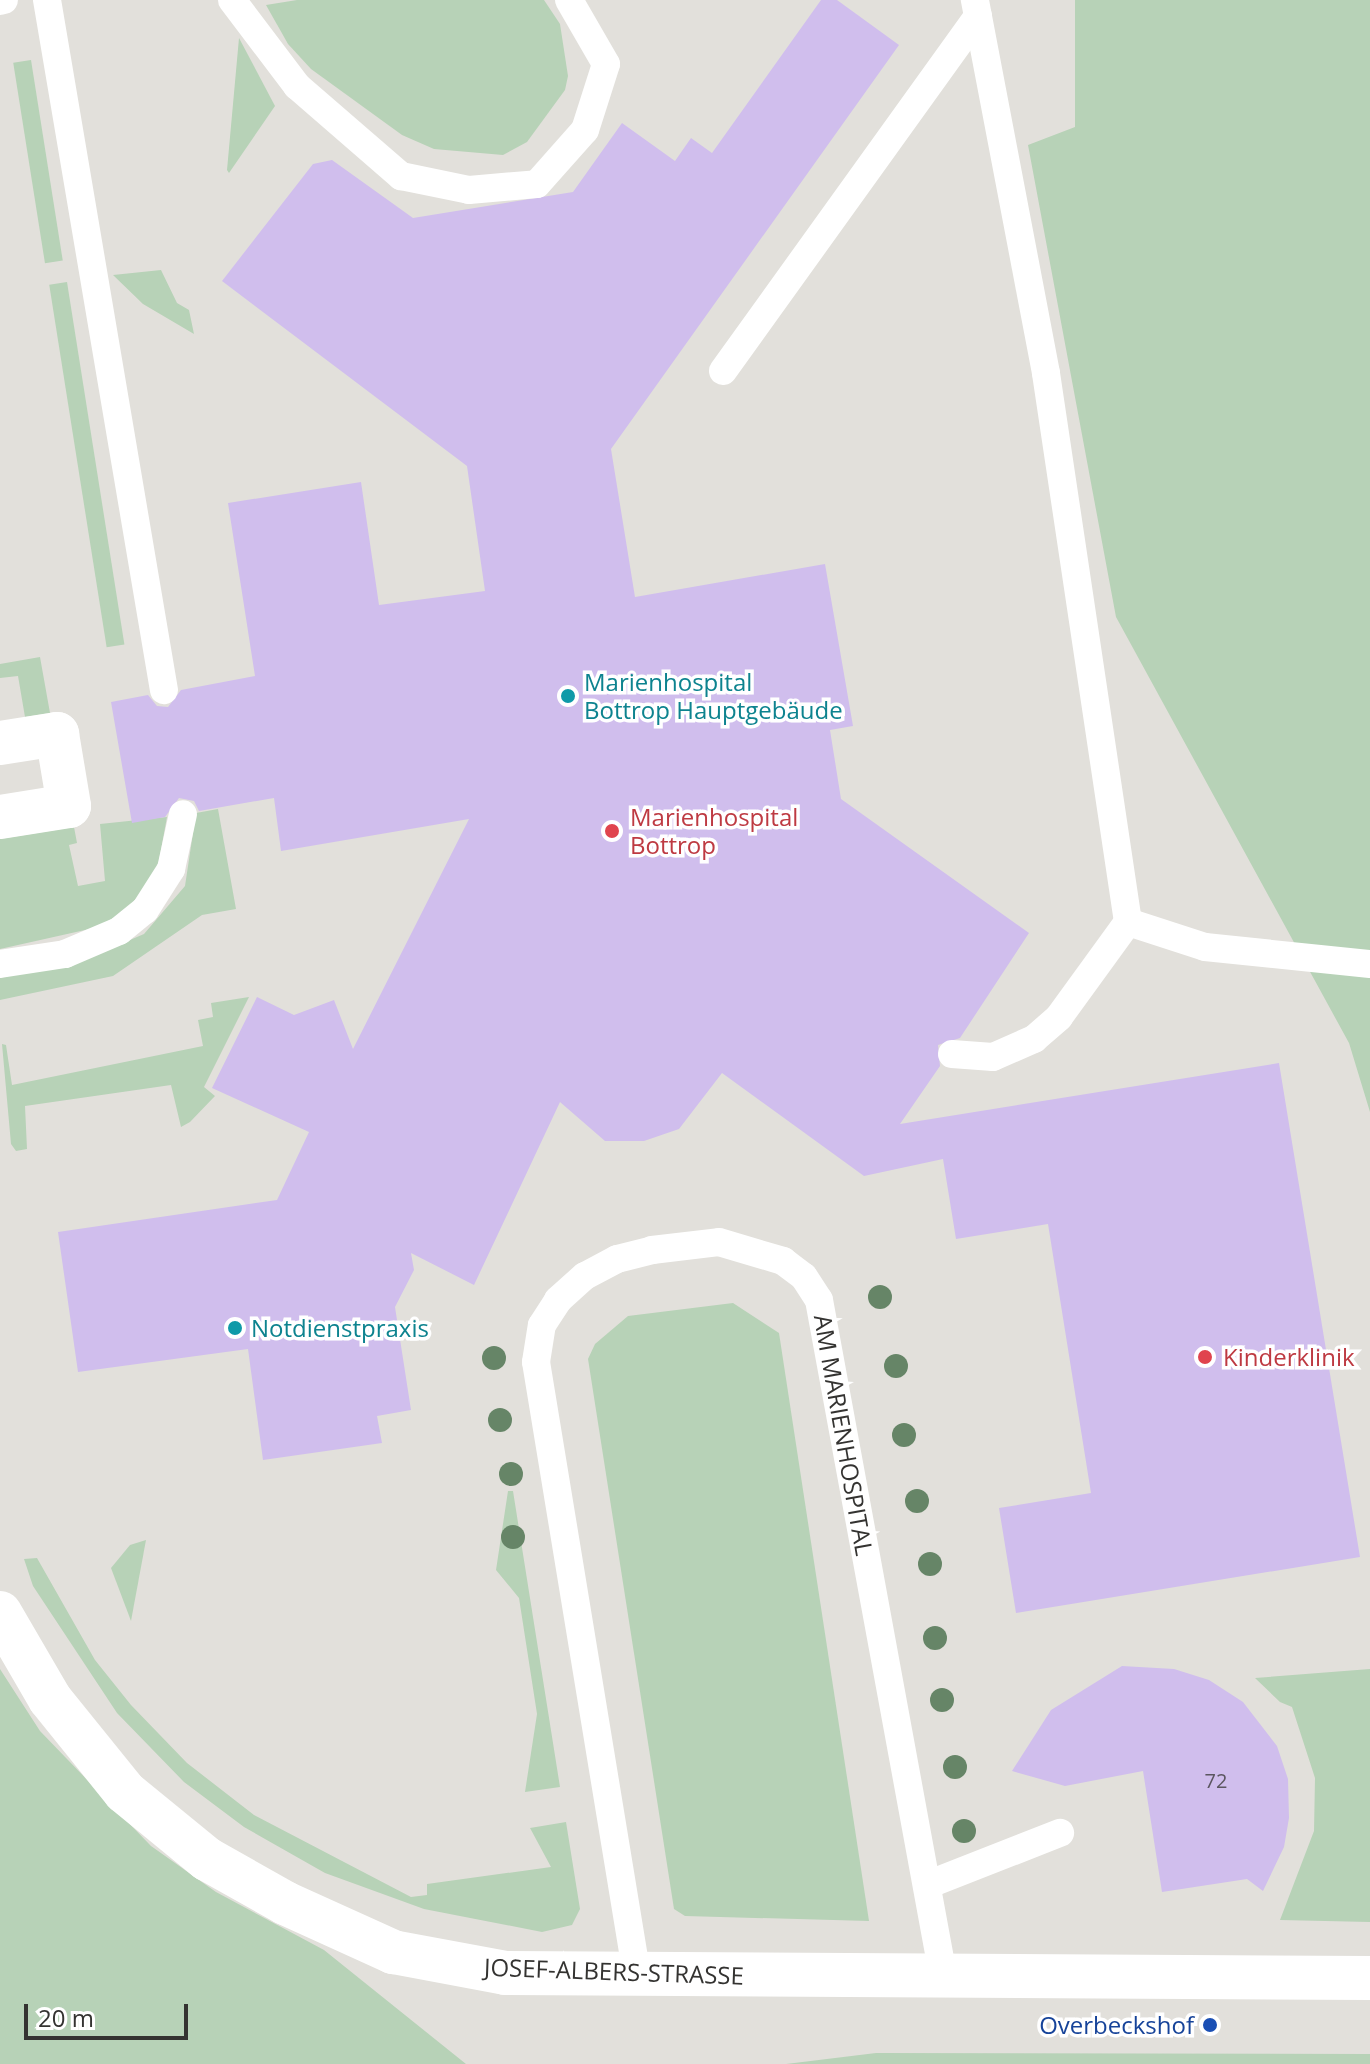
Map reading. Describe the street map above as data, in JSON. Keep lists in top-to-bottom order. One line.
{"streets":{"street":["JOSEF-ALBERS-STRASSE"],"lane":["AM MARIENHOSPITAL"]},"crossings":[["AM MARIENHOSPITAL","JOSEF-ALBERS-STRASSE"]],"places":["Marienhospital Bottrop Hauptgebäude","Marienhospital Bottrop","Notdienstpraxis","Kinderklinik","Overbeckshof"],"house_numbers":["72"],"scale_bar":"20 m"}
